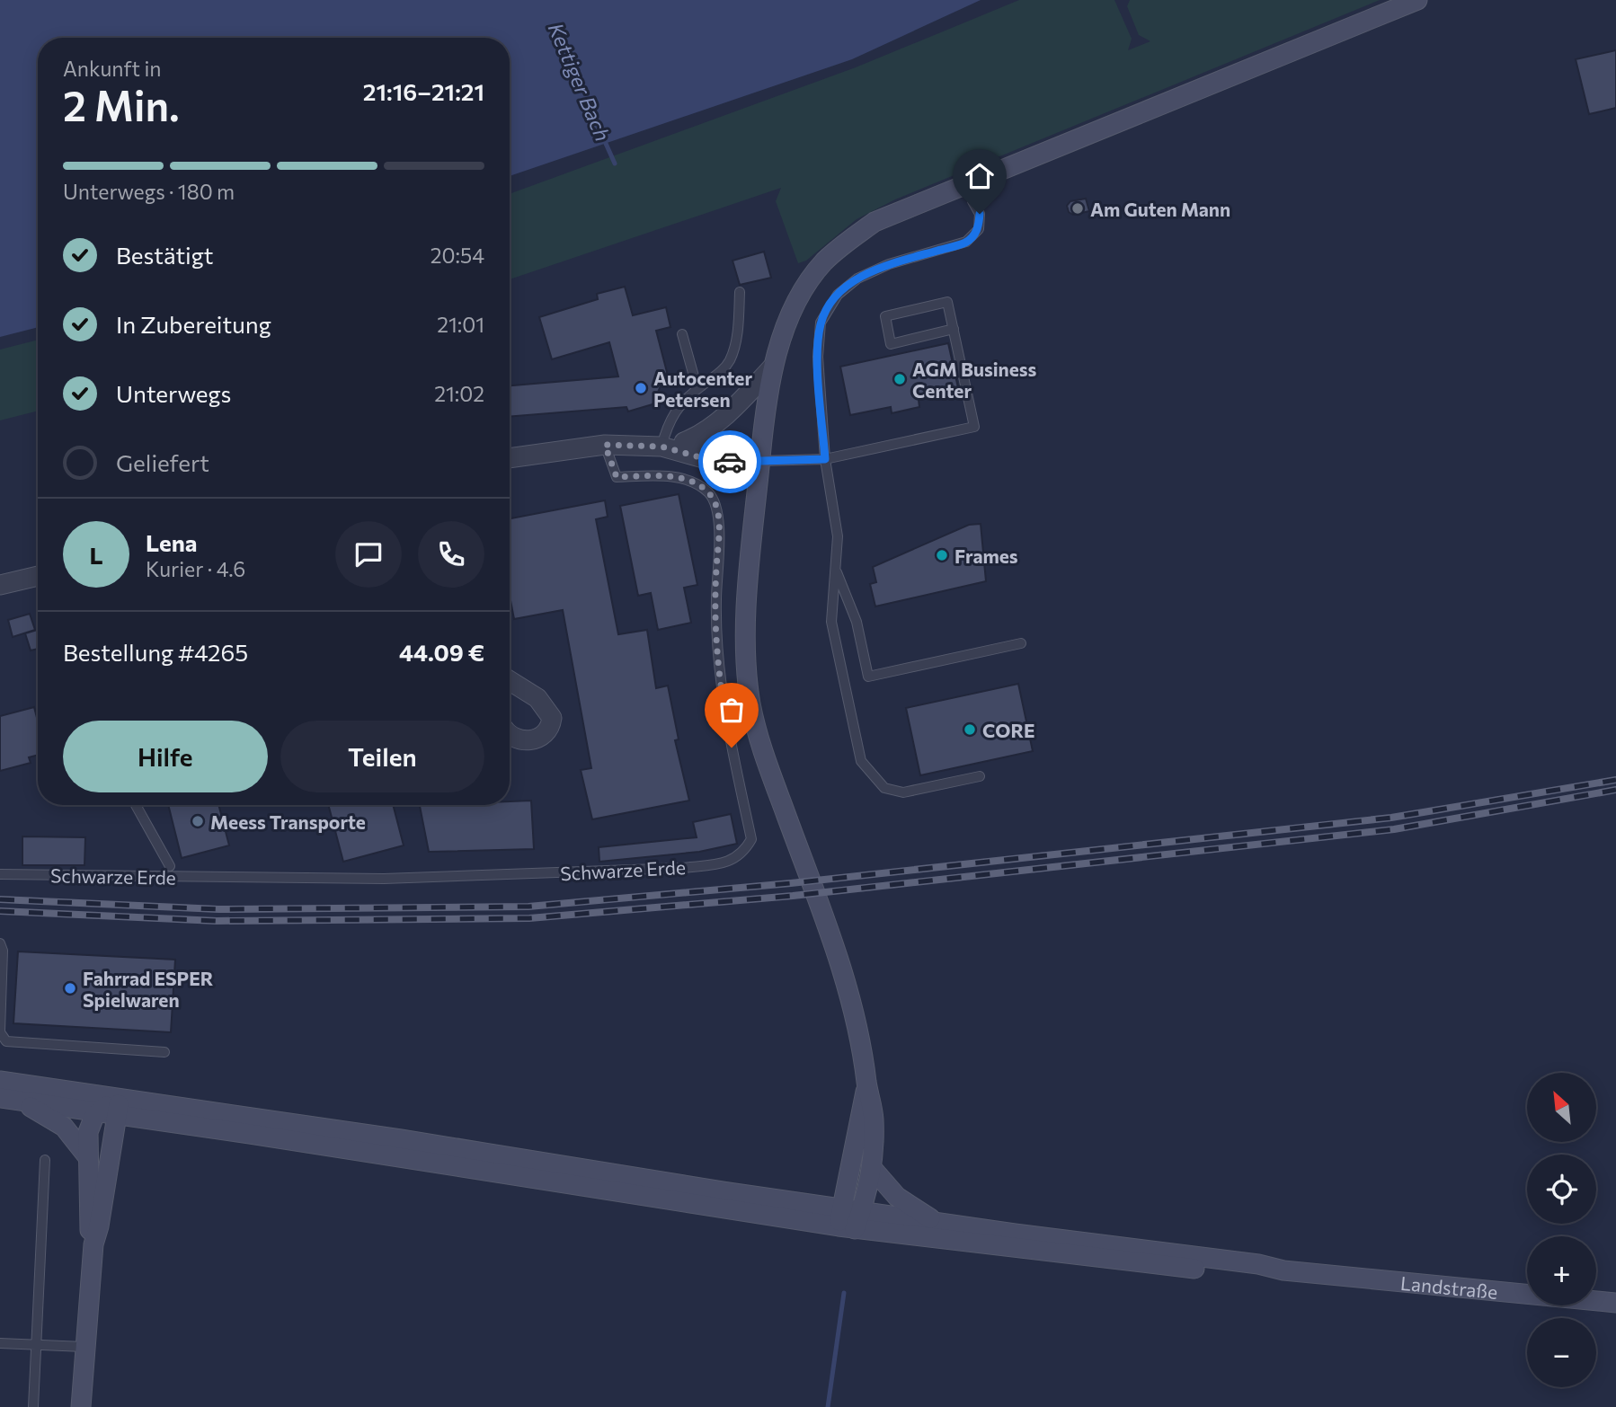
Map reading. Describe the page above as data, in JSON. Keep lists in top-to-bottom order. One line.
{"streets":{"street":["Landstraße"],"lane":["Schwarze Erde"]},"water":["Kettiger Bach"],"places":["Am Guten Mann","AGM Business Center","Autocenter Petersen","Frames","CORE","Meess Transporte","Fahrrad ESPER Spielwaren"],"north":"top left","page":{"heading":["2 Min.","Ankunft in","21:16–21:21"],"panel":["Lena","Kurier · 4.6","Bestellung #4265","44.09 €"],"bar":"Unterwegs · 180 m","list":[["Bestätigt","20:54"],["In Zubereitung","21:01"],["Unterwegs","21:02"],"Geliefert"],"round":"L","buttons":["Hilfe","Teilen"],"map_buttons":["+","−"]}}
